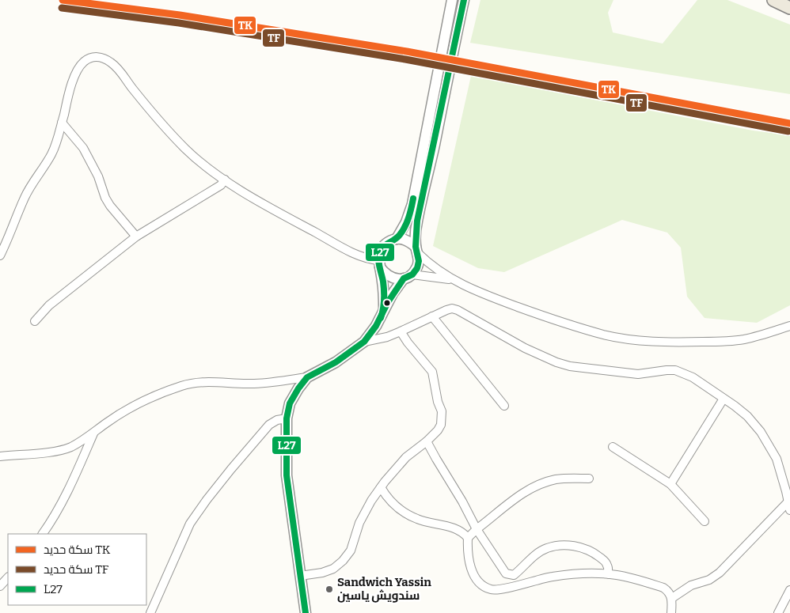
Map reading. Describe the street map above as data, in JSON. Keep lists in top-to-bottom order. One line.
{"places":["Sandwich Yassin سندويش ياسين"],"lines":["rail line TK","transit line L27","rail line TF"],"legend":["سكة حديد TK","سكة حديد TF","L27"]}
